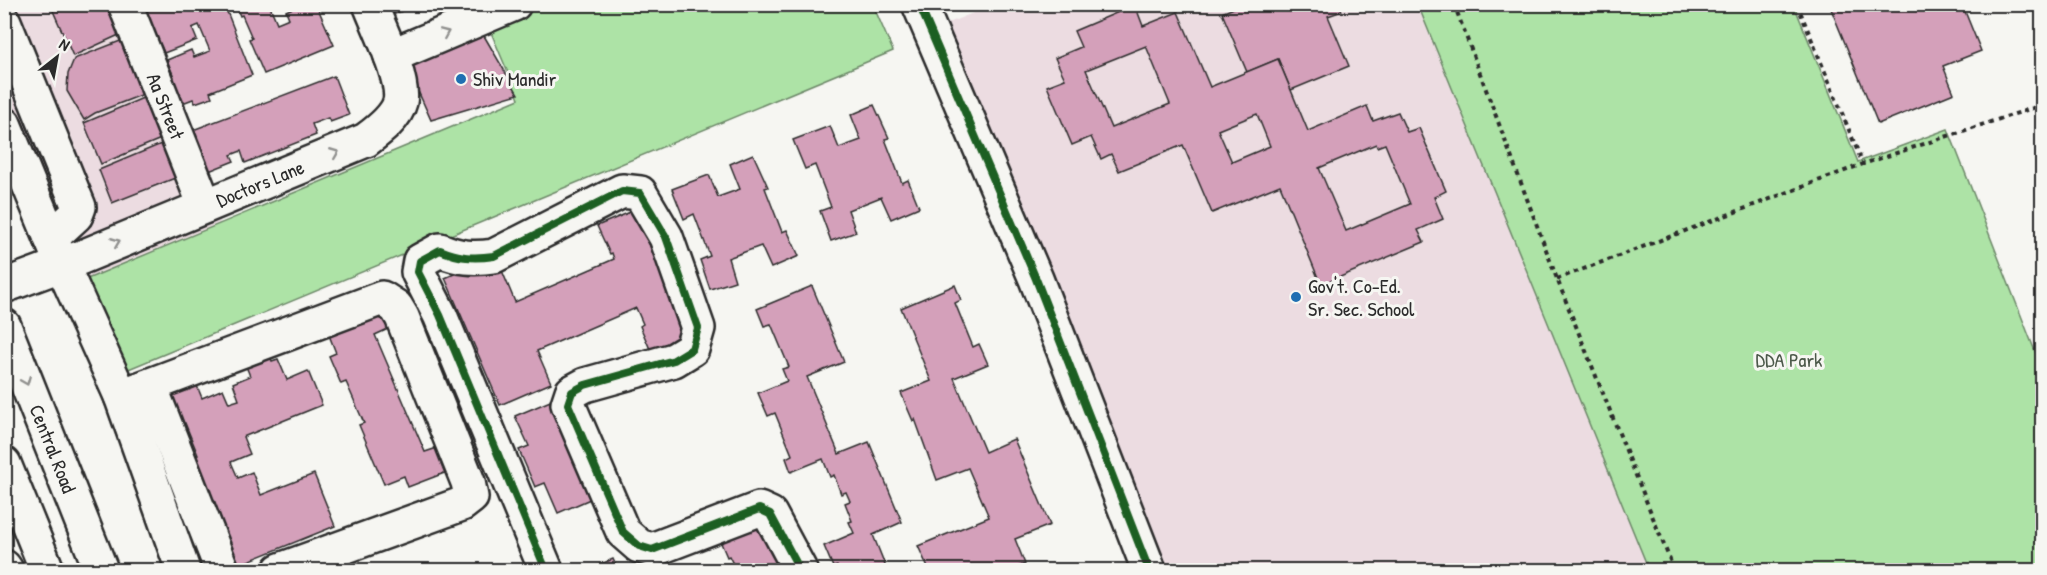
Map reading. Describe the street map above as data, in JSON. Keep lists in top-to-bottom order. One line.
{"streets":{"street":["Aa Street","Doctors Lane","Central Road"]},"crossings":[["Aa Street","Doctors Lane"]],"one_way":["Doctors Lane"],"parks":["DDA Park"],"places":["Shiv Mandir","Gov't. Co-Ed. Sr. Sec. School"],"north":"top right"}
